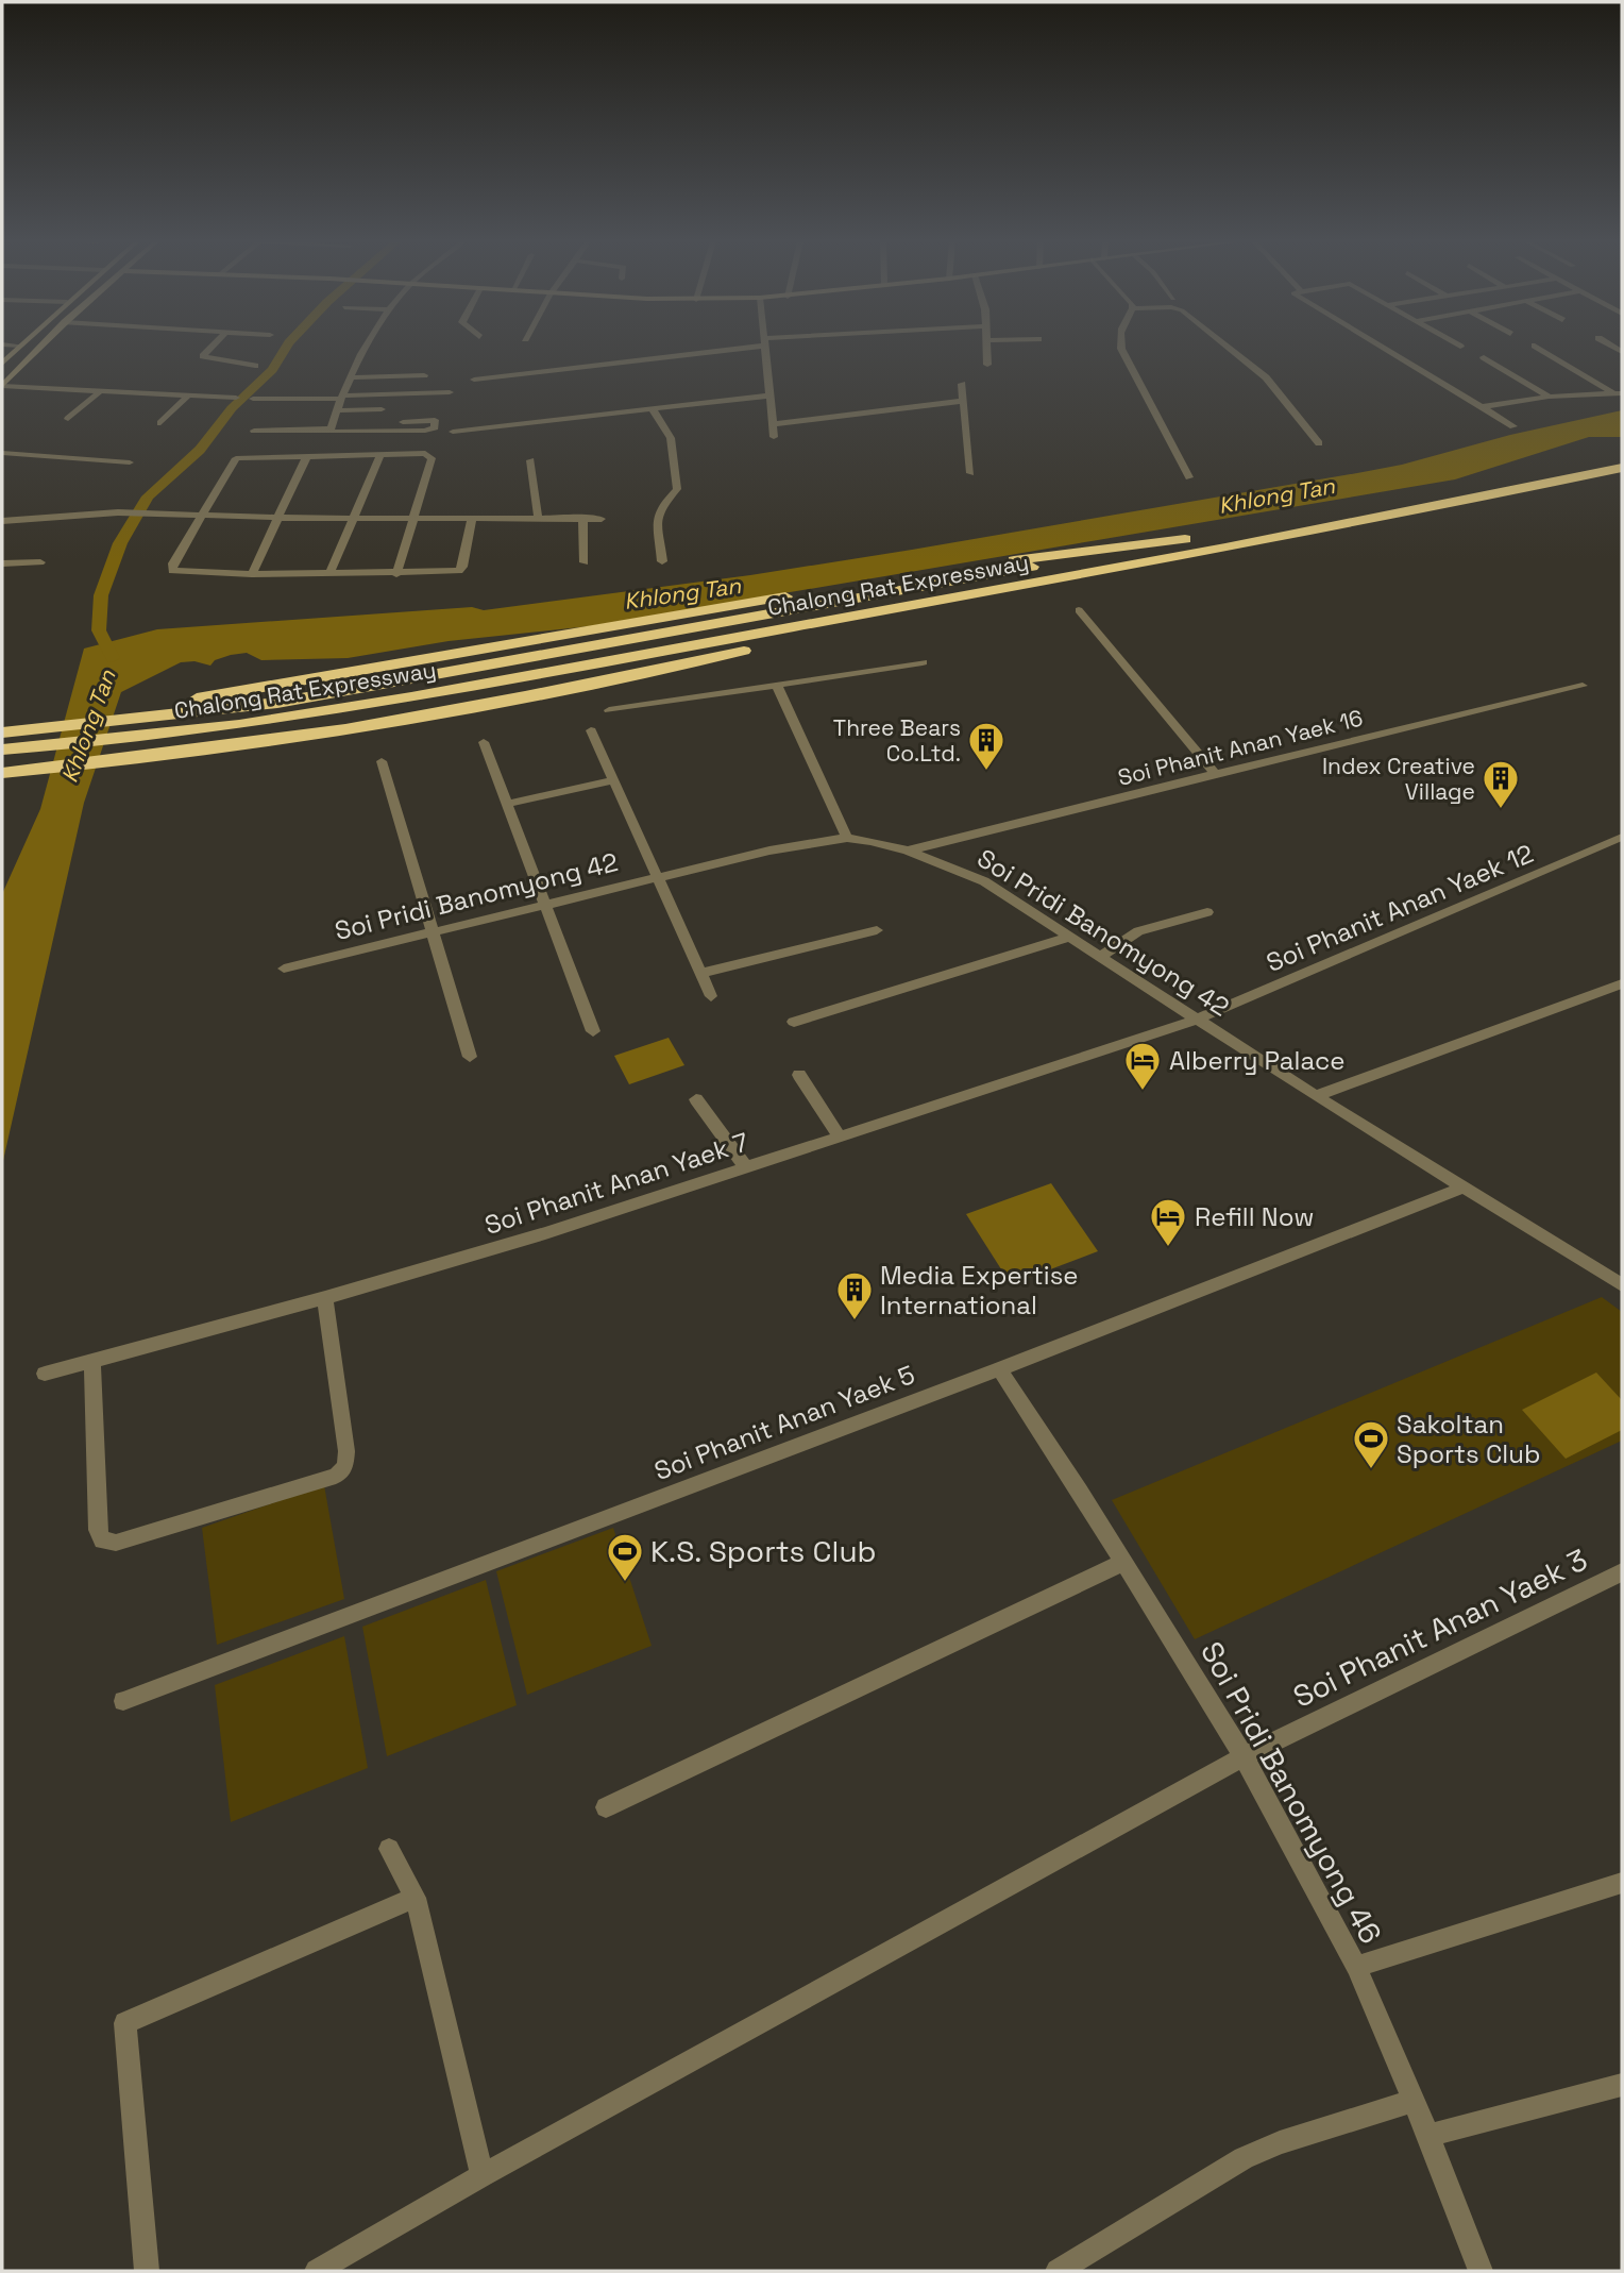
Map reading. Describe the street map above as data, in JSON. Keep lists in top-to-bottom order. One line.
{"streets":{"highway":["Chalong Rat Expressway"],"street":["Soi Phanit Anan Yaek 16","Soi Pridi Banomyong 42","Soi Phanit Anan Yaek 12","Soi Phanit Anan Yaek 7","Soi Phanit Anan Yaek 5","Soi Phanit Anan Yaek 3","Soi Pridi Banomyong 46"]},"crossings":[["Soi Phanit Anan Yaek 16","Soi Pridi Banomyong 42"],["Soi Pridi Banomyong 42","Soi Phanit Anan Yaek 12"],["Soi Pridi Banomyong 42","Soi Phanit Anan Yaek 7"],["Soi Pridi Banomyong 42","Soi Phanit Anan Yaek 5"],["Soi Phanit Anan Yaek 12","Soi Phanit Anan Yaek 7"],["Soi Phanit Anan Yaek 5","Soi Pridi Banomyong 46"],["Soi Phanit Anan Yaek 3","Soi Pridi Banomyong 46"]],"water":["Khlong Tan"],"places":{"building":["Three Bears Co.Ltd.","Index Creative Village","Media Expertise International"],"hotel":["Alberry Palace","Refill Now"],"sports":["Sakoltan Sports Club","K.S. Sports Club"]}}
